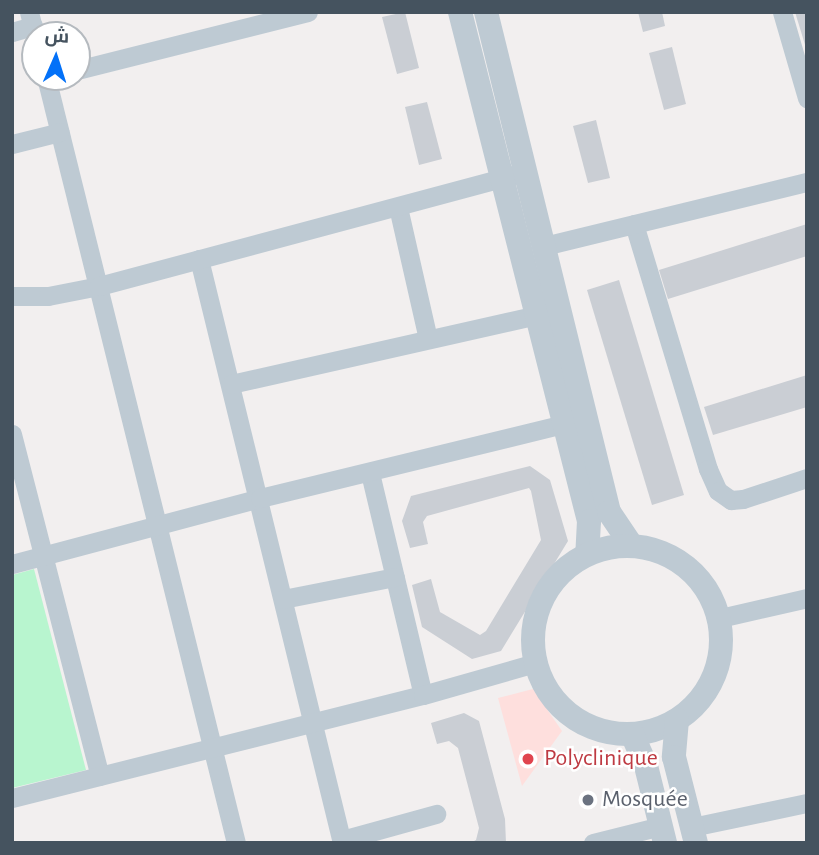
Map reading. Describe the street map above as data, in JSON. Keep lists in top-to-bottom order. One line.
{"places":["Polyclinique","Mosquée"],"north":"top"}
